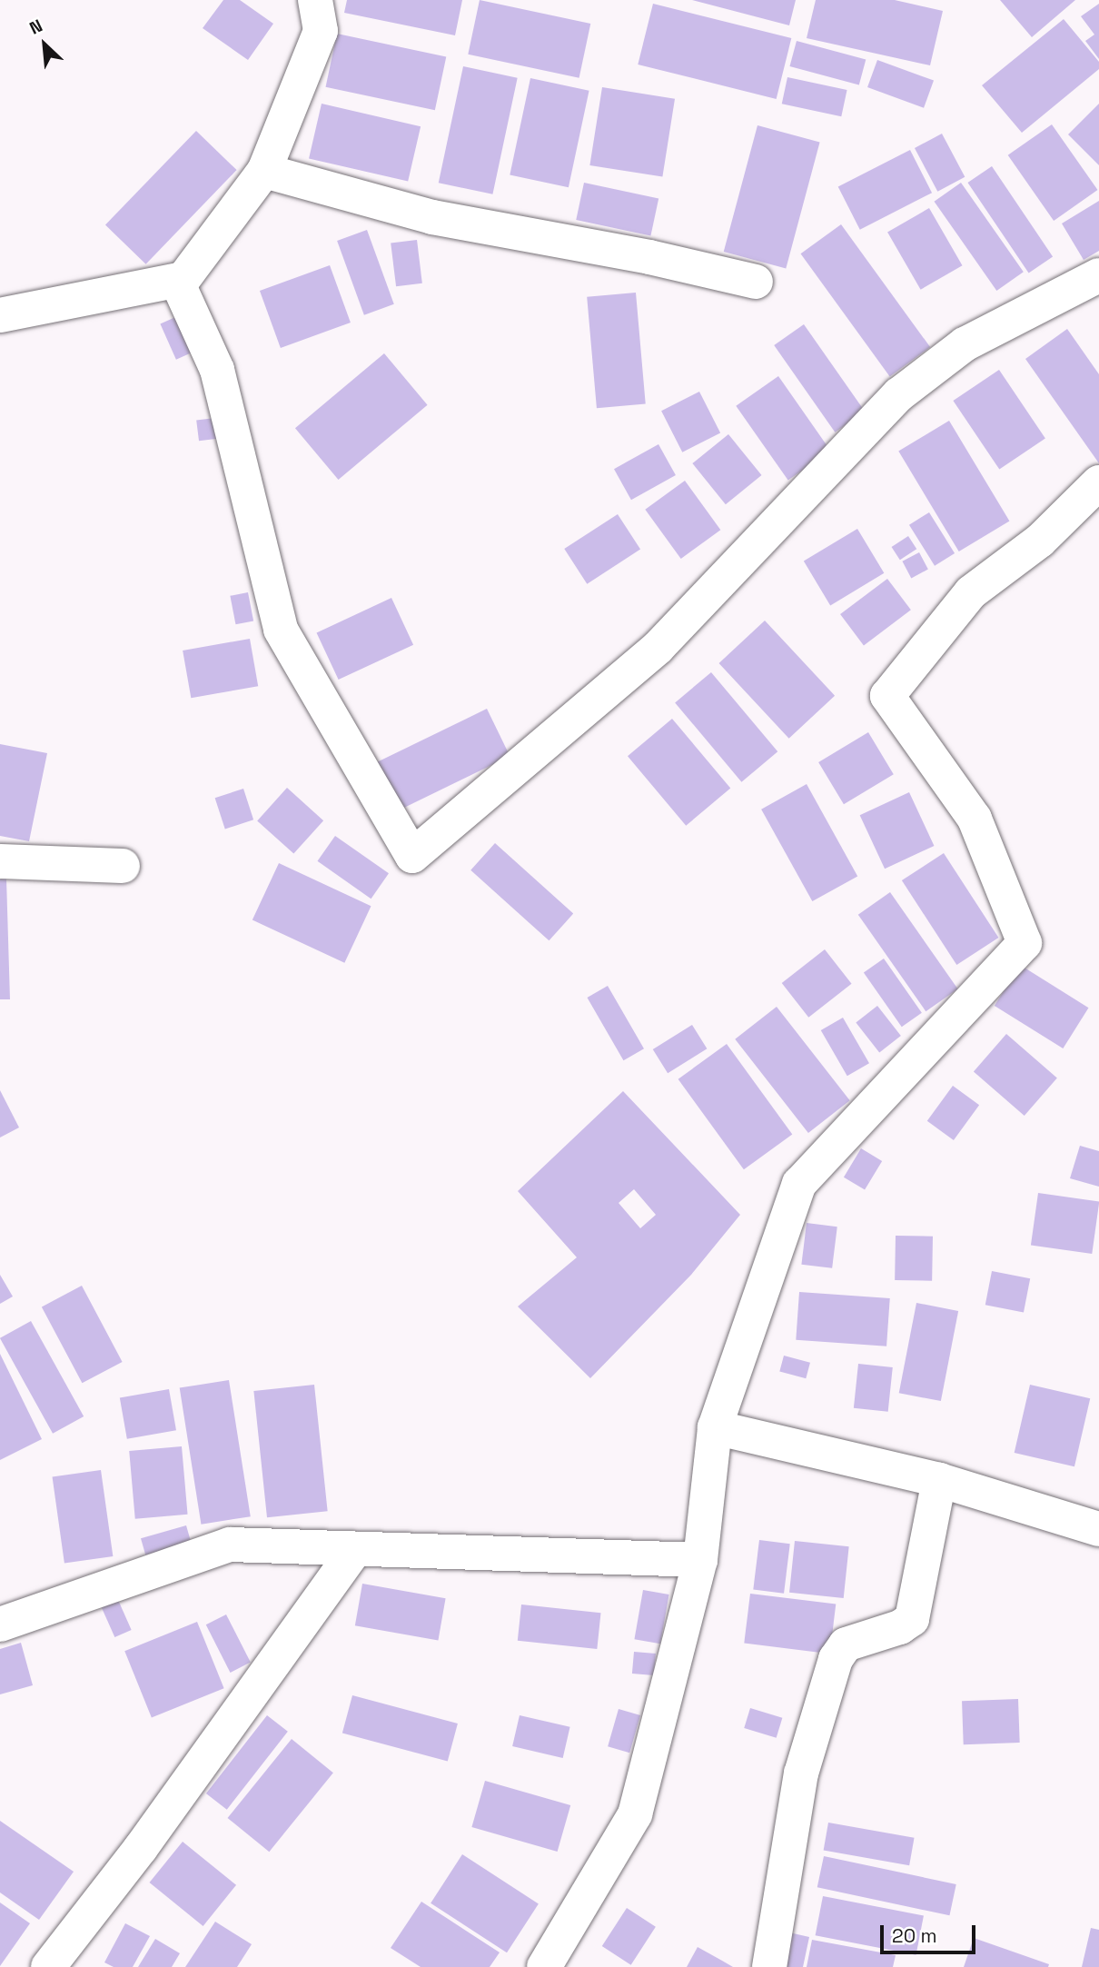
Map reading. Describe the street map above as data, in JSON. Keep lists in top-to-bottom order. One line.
{"scale_bar":"20 m","north":"top left"}
